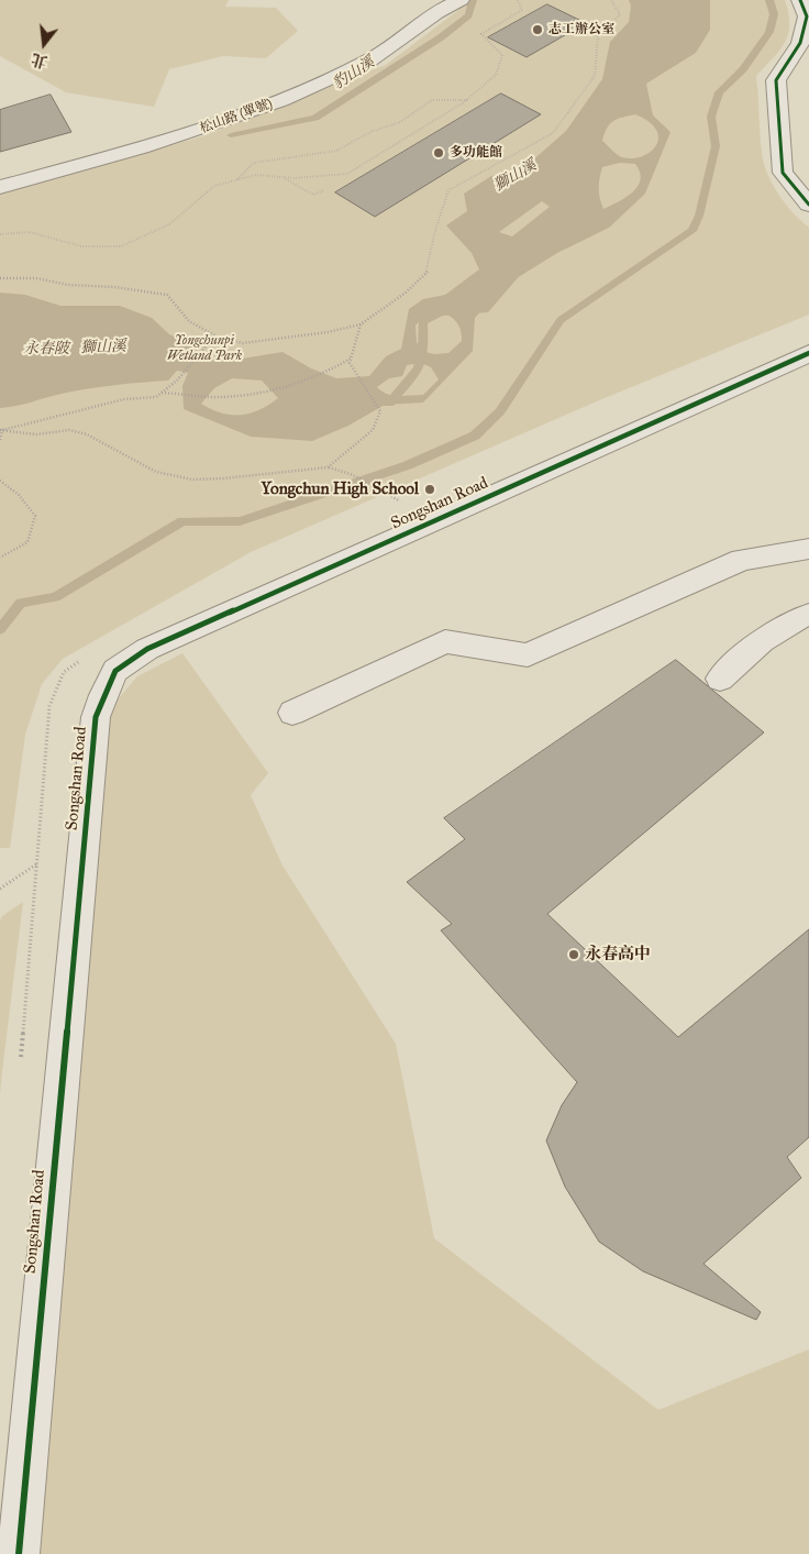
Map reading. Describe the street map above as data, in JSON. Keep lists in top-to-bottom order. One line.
{"streets":{"street":["松山路 (單號)","Songshan Road"]},"water":["豹山溪","獅山溪","永春陂"],"parks":["Yongchunpi Wetland Park"],"places":["志工辦公室","多功能館","Yongchun High School","永春高中"],"north":"bottom"}
